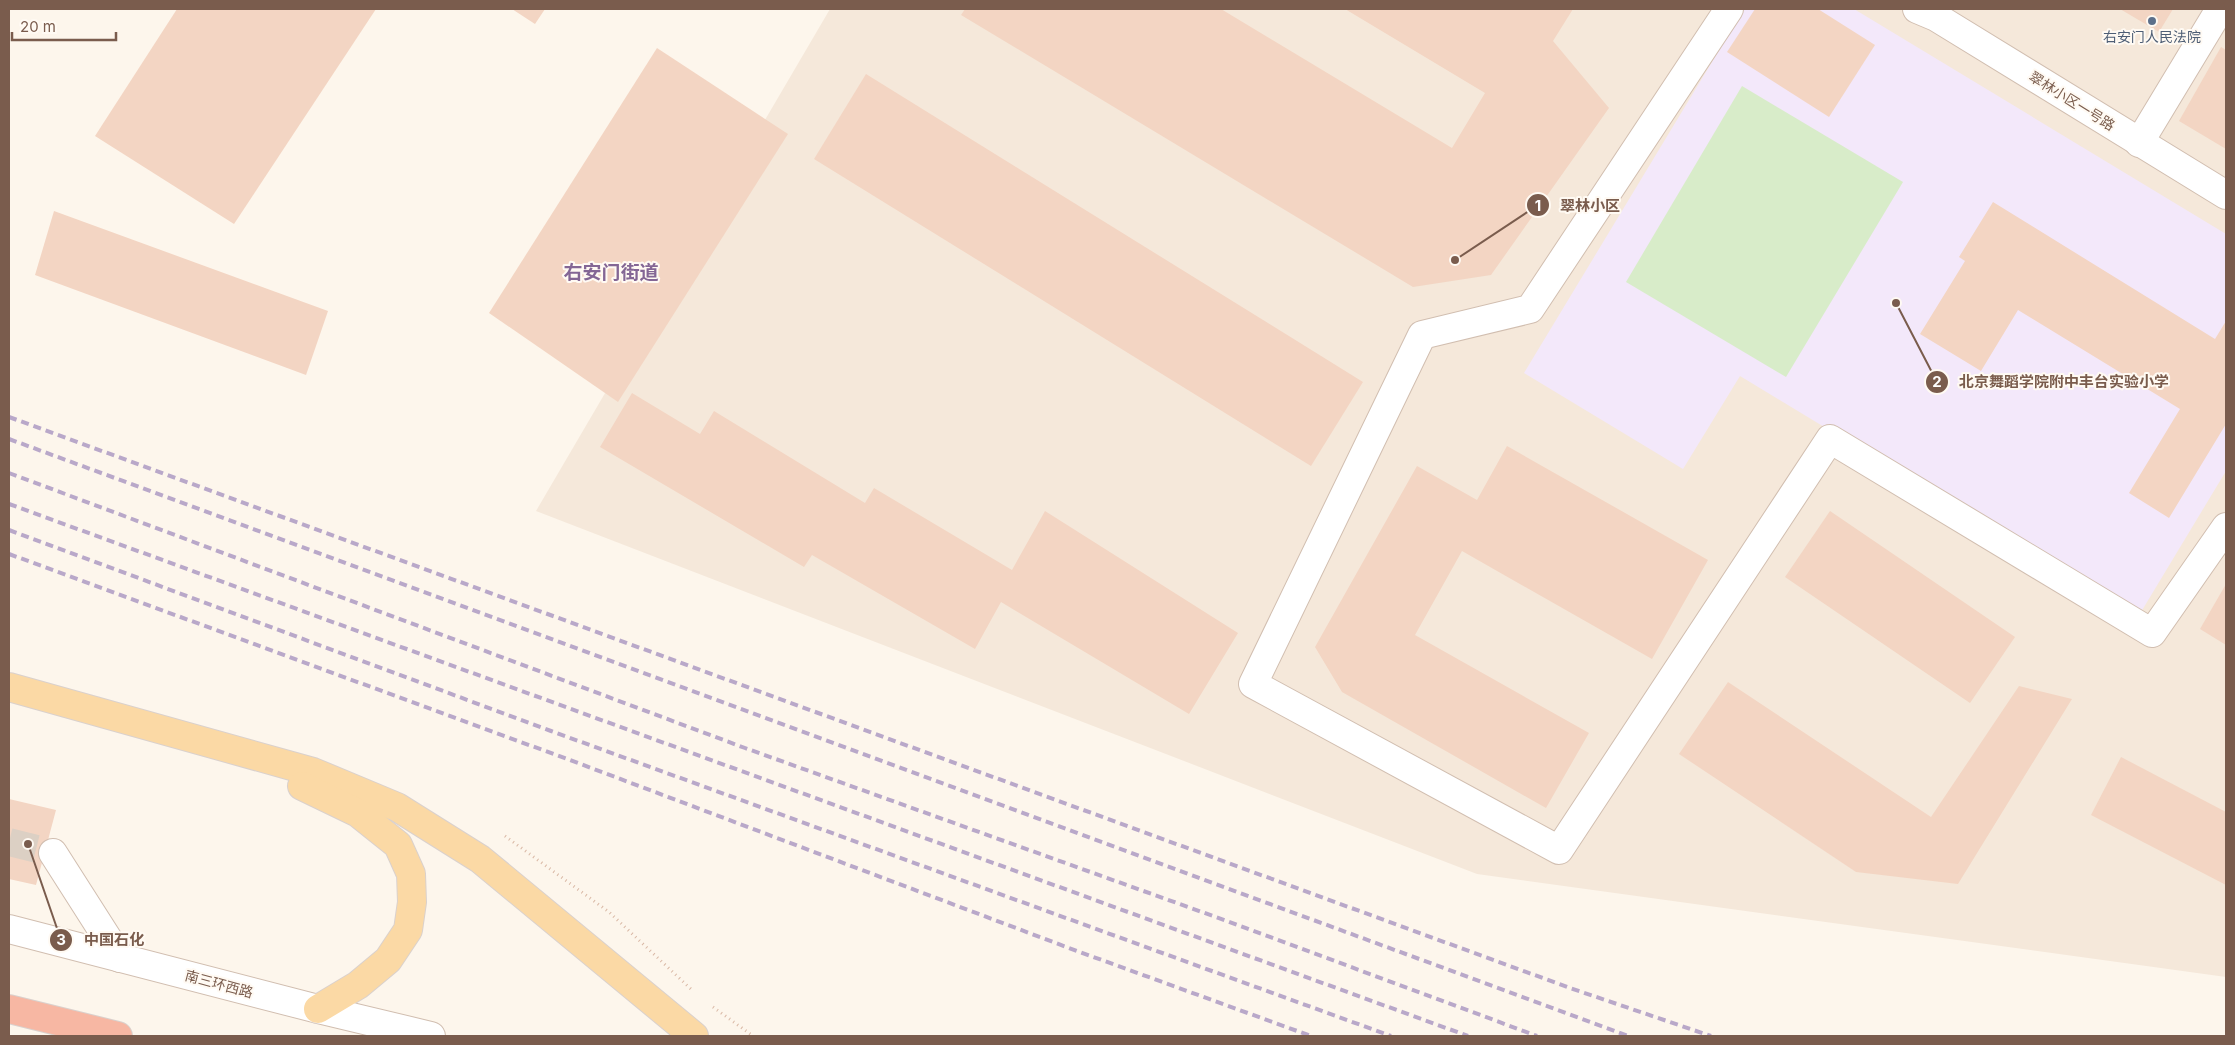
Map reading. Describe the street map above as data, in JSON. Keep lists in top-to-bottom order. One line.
{"streets":{"street":["翠林小区一号路","南三环西路"]},"districts":["右安门街道"],"places":["右安门人民法院","翠林小区","北京舞蹈学院附中丰台实验小学","中国石化"],"scale_bar":"20 m"}
